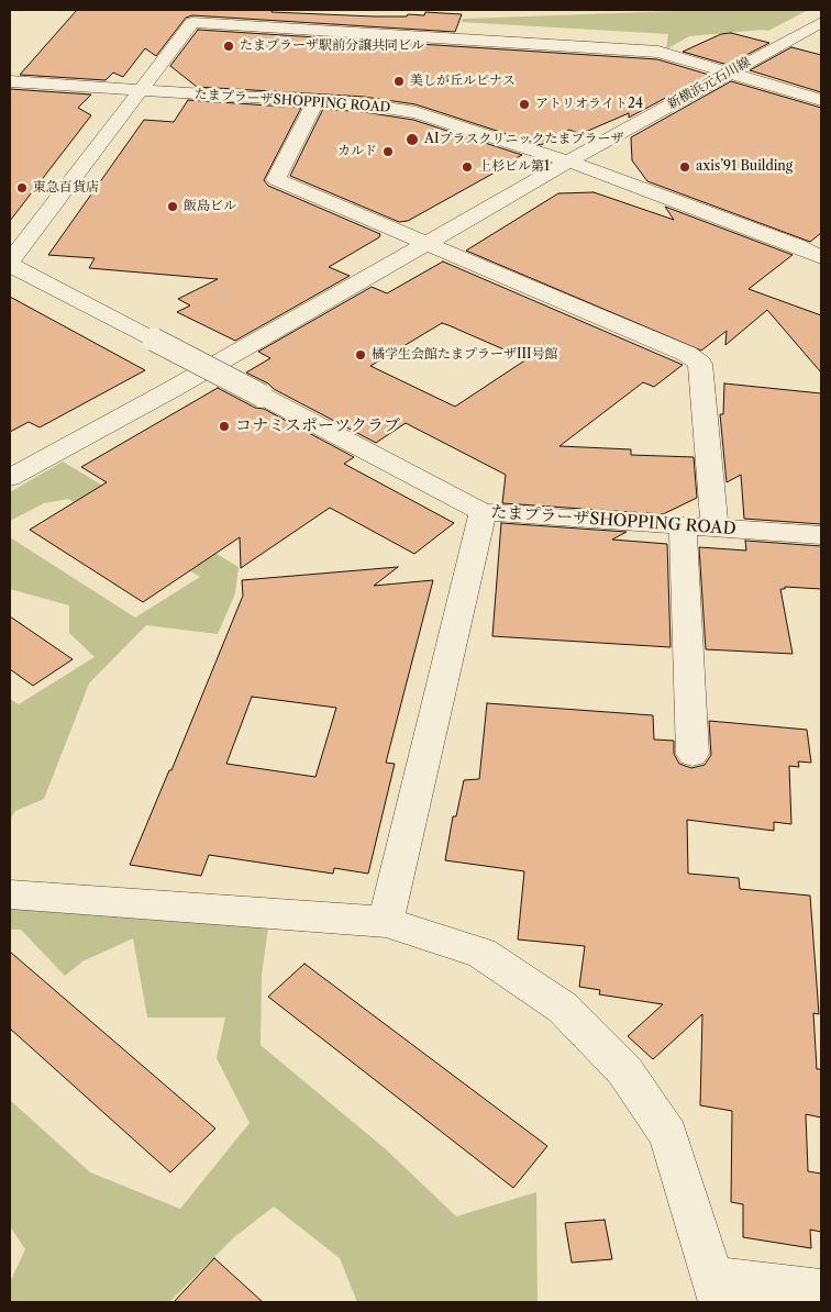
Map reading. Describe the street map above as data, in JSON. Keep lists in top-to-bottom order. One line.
{"streets":{"street":["新横浜元石川線","たまプラーザSHOPPING ROAD"]},"crossings":[["新横浜元石川線","たまプラーザSHOPPING ROAD"]],"places":["たまプラーザ駅前分譲共同ビル","美しが丘ルピナス","アトリオライト24","AIプラスクリニックたまプラーザ","カルド","上杉ビル第1","axis’91 Building","東急百貨店","飯島ビル","橘学生会館たまプラーザIII号館","コナミスポーツクラブ"]}
